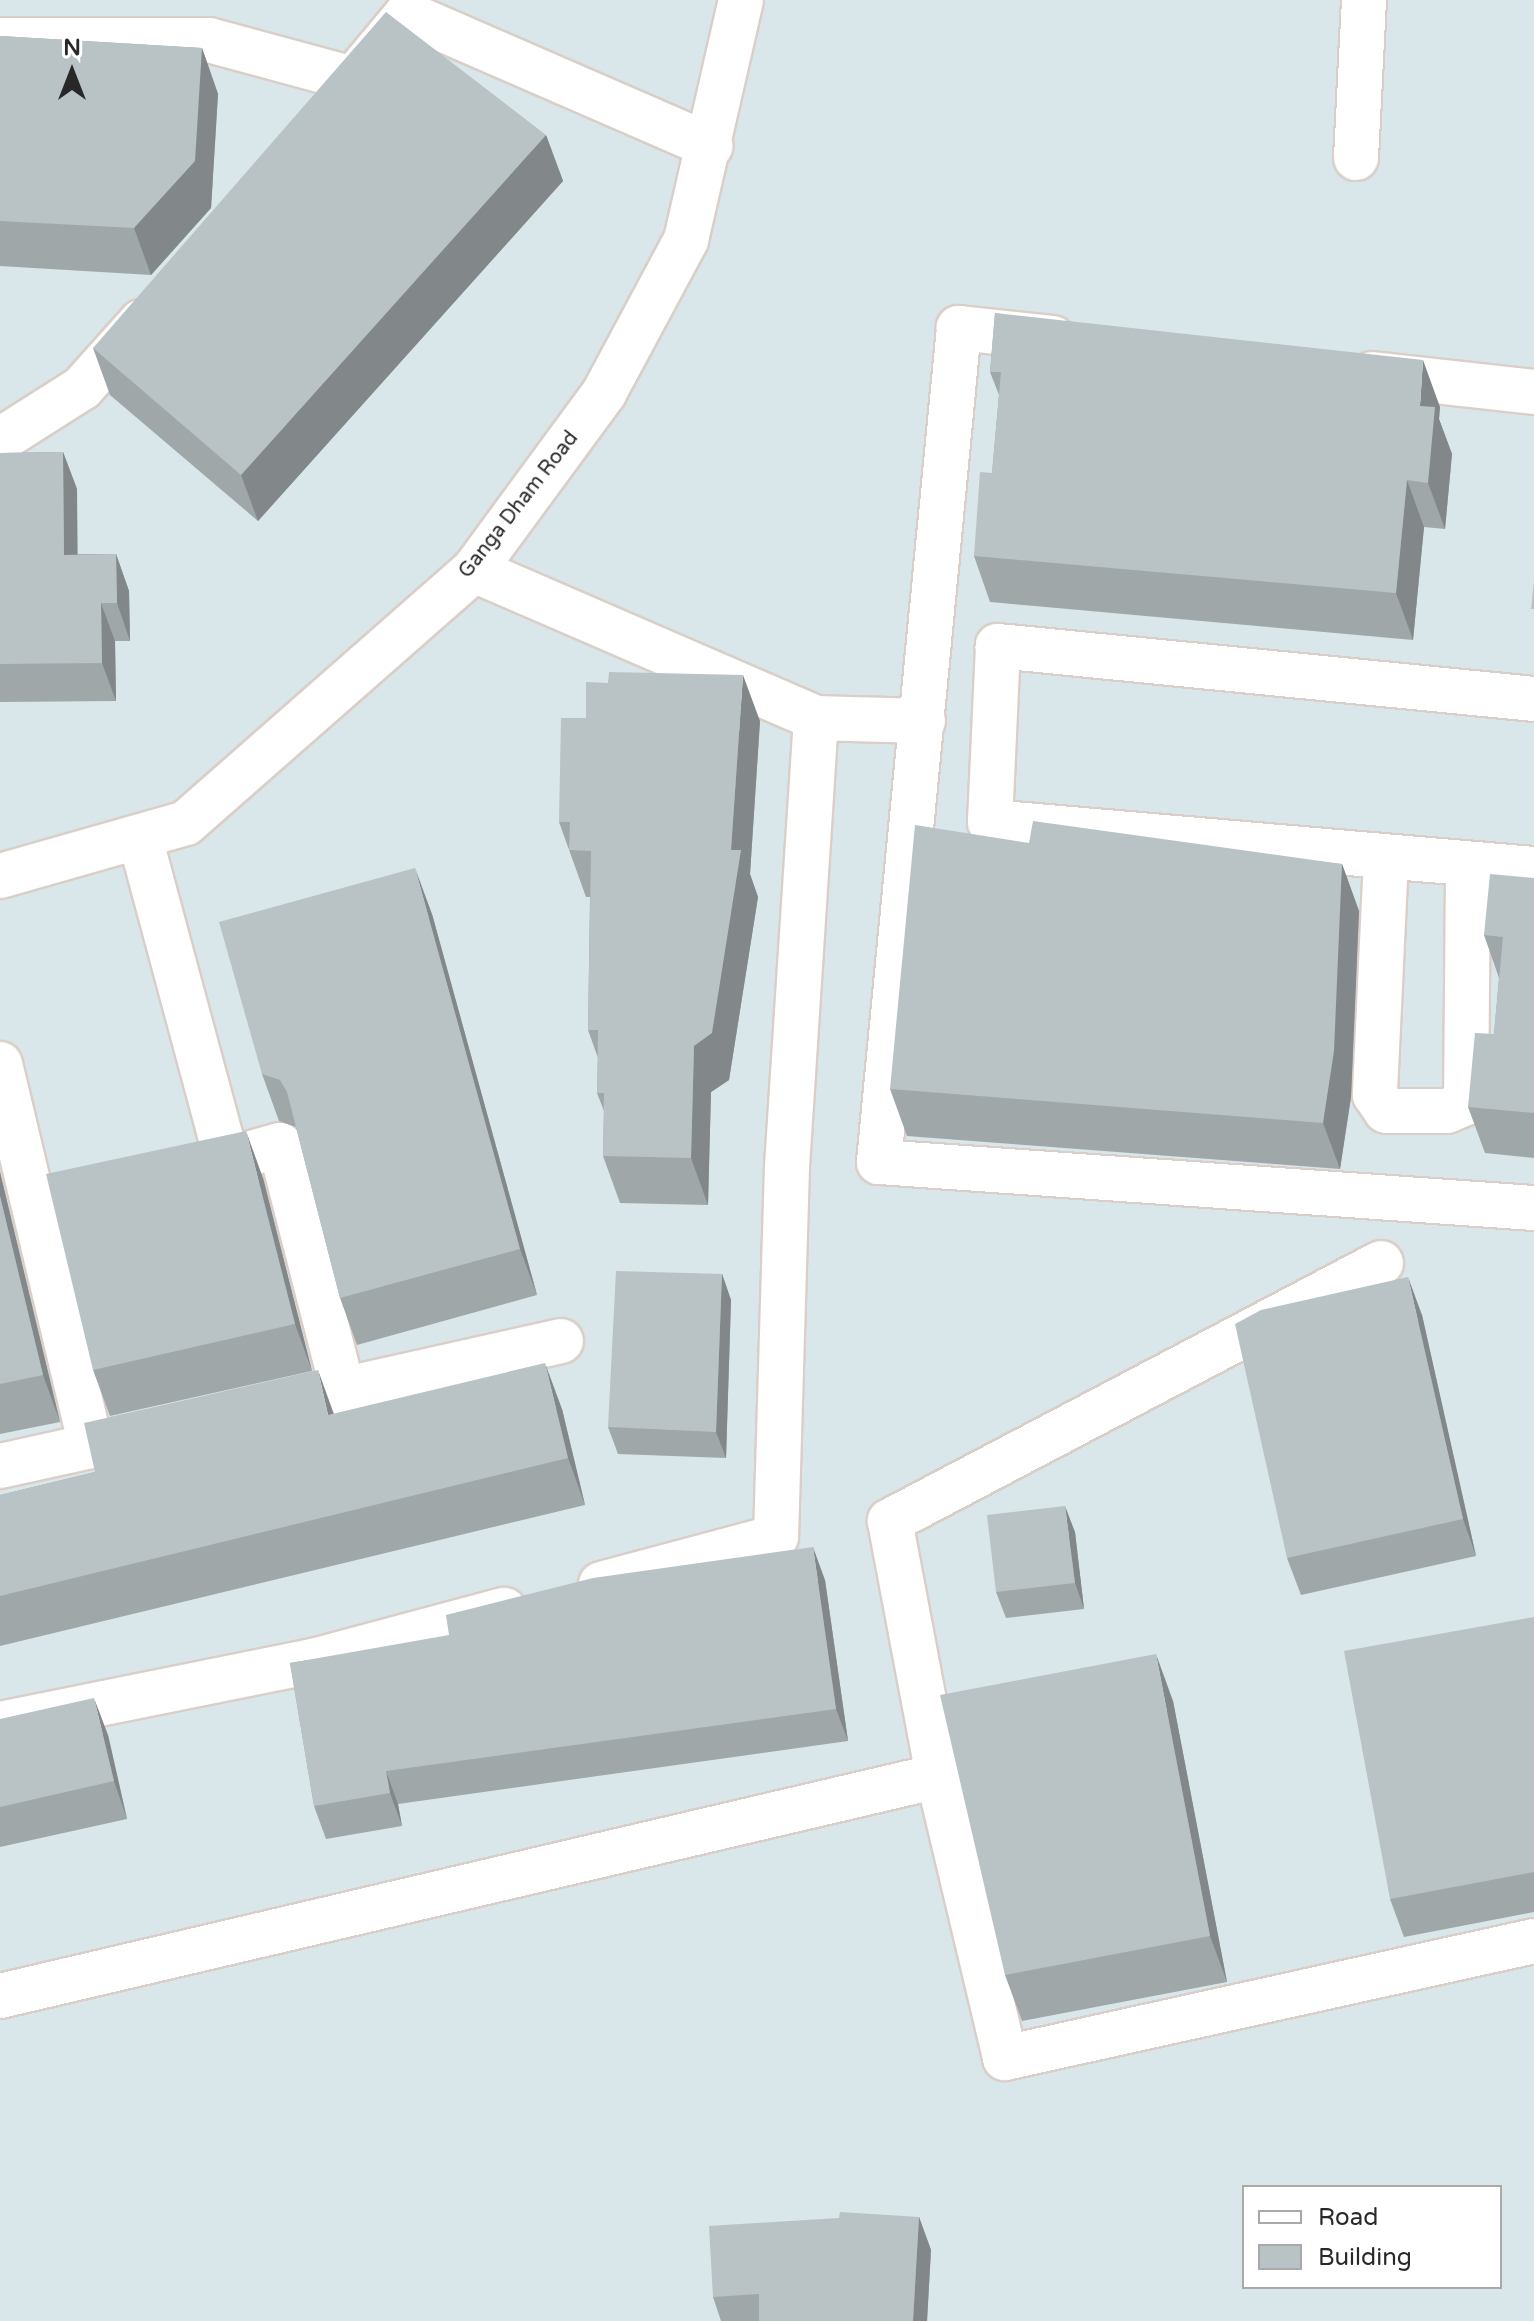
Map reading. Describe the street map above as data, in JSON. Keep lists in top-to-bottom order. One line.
{"streets":{"street":["Ganga Dham Road"]},"legend":["Road","Building"],"north":"top"}
